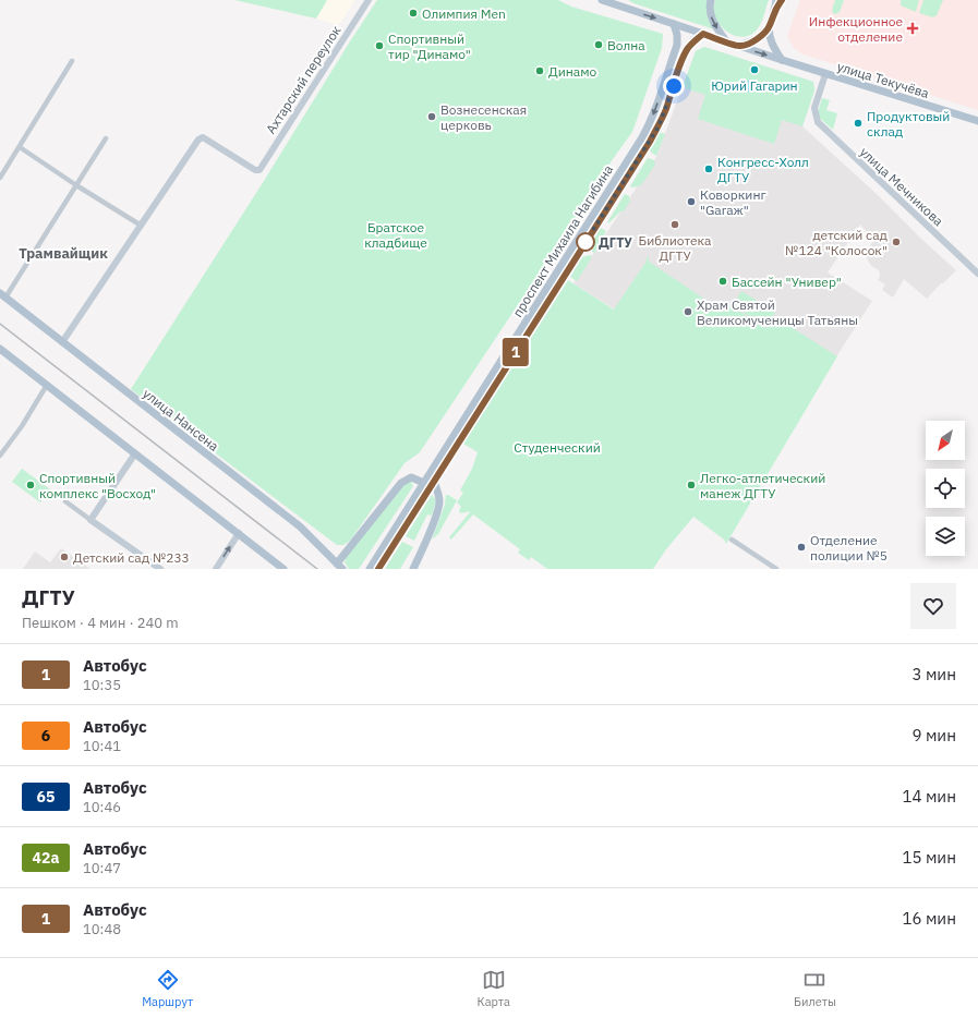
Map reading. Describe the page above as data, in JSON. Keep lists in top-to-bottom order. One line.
{"streets":{"main road":["улица Текучёва","проспект Михаила Нагибина","улица Нансена"],"street":["Ахтарский переулок","улица Мечникова"]},"crossings":[["улица Текучёва","улица Мечникова"],["улица Текучёва","проспект Михаила Нагибина"]],"districts":["Трамвайщик"],"parks":["Братское кладбище","Студенческий"],"places":{"other":["Олимпия Men","Волна","Спортивный тир \"Динамо\"","Юрий Гагарин","Динамо","Вознесенская церковь","Продуктовый склад","Конгресс-Холл ДГТУ","Коворкинг \"Gаraж\"","Библиотека ДГТУ","ДГТУ","детский сад №124 \"Колосок\"","Бассейн \"Универ\"","Храм Святой Великомученицы Татьяны","Спортивный комплекс \"Восход\"","Легко-атлетический манеж ДГТУ","Отделение полиции №5","Детский сад №233"],"health":["Инфекционное отделение"]},"lines":["bus line 1"],"north":"bottom left","page":{"on_map":"1","heading":["ДГТУ","Пешком · 4 мин · 240 m"],"list":[{"mark":"1","name":"Автобус","note":"10:35","value":"3 мин"},{"mark":"6","name":"Автобус","note":"10:41","value":"9 мин"},{"mark":"65","name":"Автобус","note":"10:46","value":"14 мин"},{"mark":"42a","name":"Автобус","note":"10:47","value":"15 мин"},{"mark":"1","name":"Автобус","note":"10:48","value":"16 мин"}],"tabs":["Маршрут","Карта","Билеты"]}}
